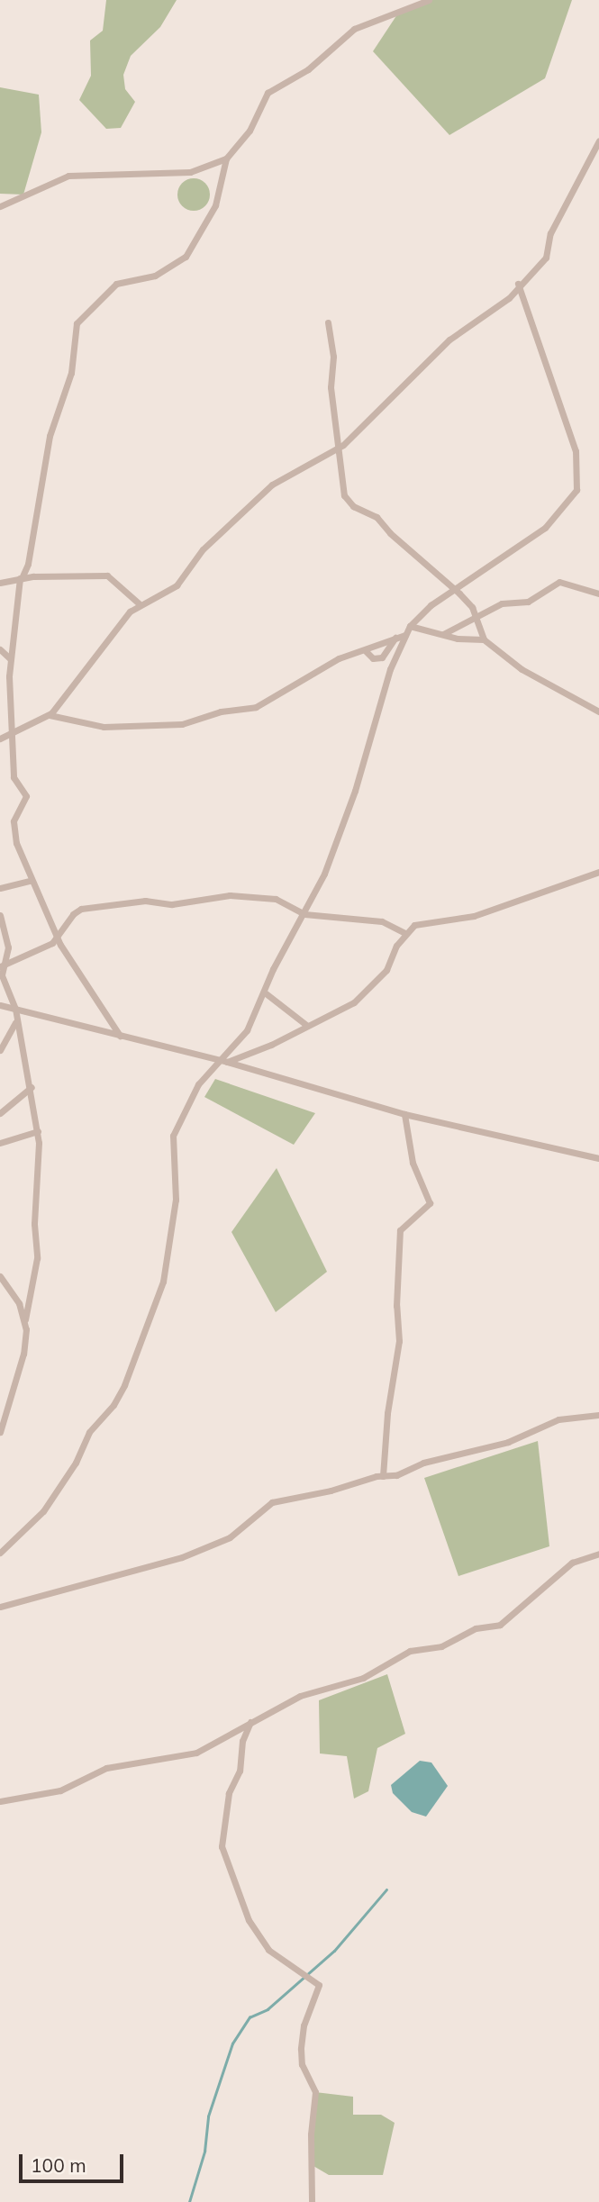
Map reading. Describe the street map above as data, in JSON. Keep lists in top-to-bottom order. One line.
{"scale_bar":"100 m"}
